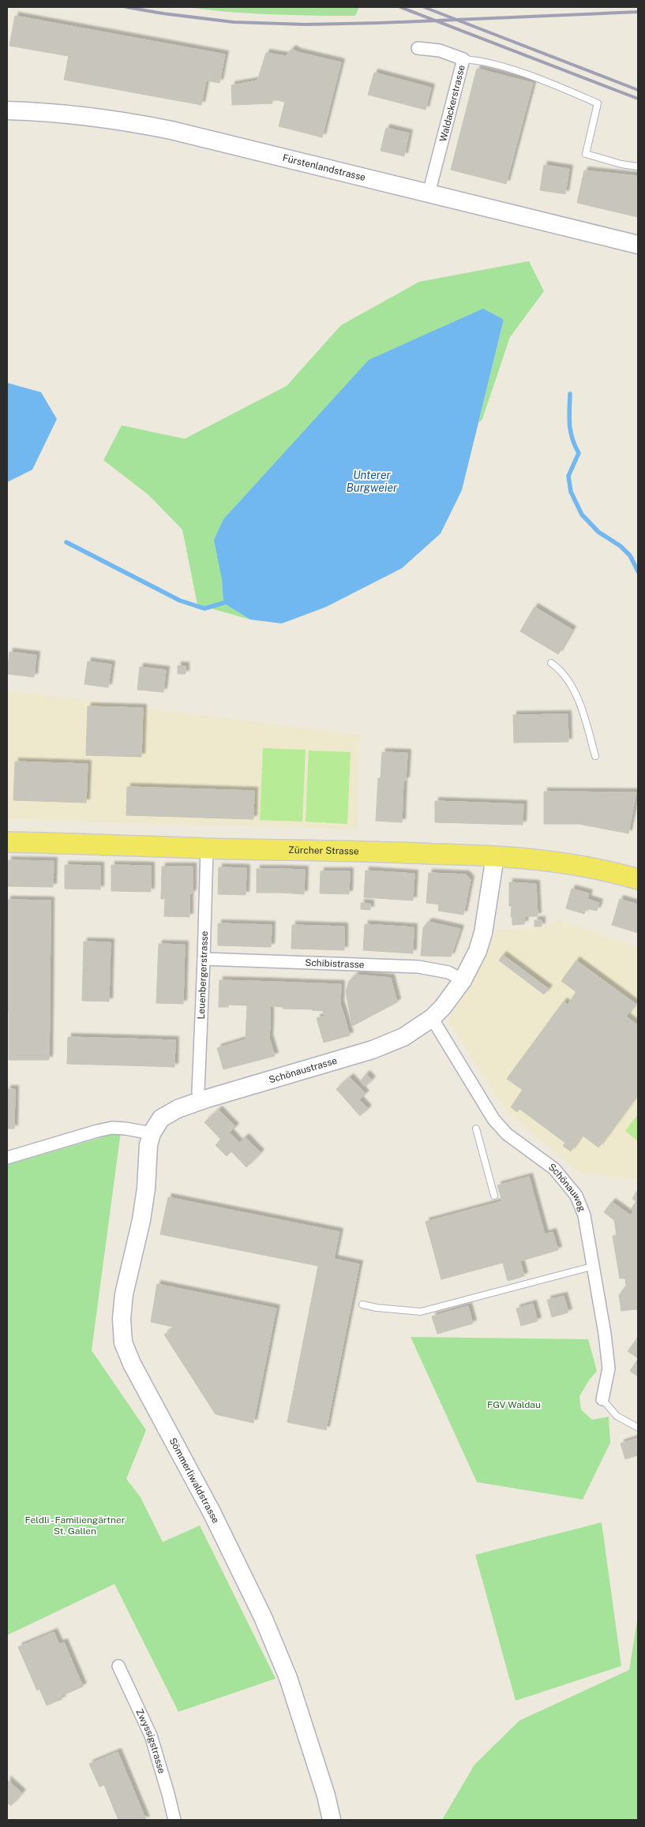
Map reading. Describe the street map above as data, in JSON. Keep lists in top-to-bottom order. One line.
{"streets":{"main road":["Zürcher Strasse"],"street":["Waldackerstrasse","Fürstenlandstrasse","Schibistrasse","Leuenbergerstrasse","Schönaustrasse","Schönauweg","Sömmerliwaldstrasse","Zwyssigstrasse"]},"crossings":[["Waldackerstrasse","Fürstenlandstrasse"],["Zürcher Strasse","Leuenbergerstrasse"],["Zürcher Strasse","Schönaustrasse"],["Schibistrasse","Leuenbergerstrasse"],["Schibistrasse","Schönaustrasse"],["Leuenbergerstrasse","Schönaustrasse"],["Schönaustrasse","Schönauweg"],["Schönaustrasse","Sömmerliwaldstrasse"]],"water":["Unterer Burgweier"],"parks":["FGV Waldau","Feldli - Familiengärtner St. Gallen"]}
